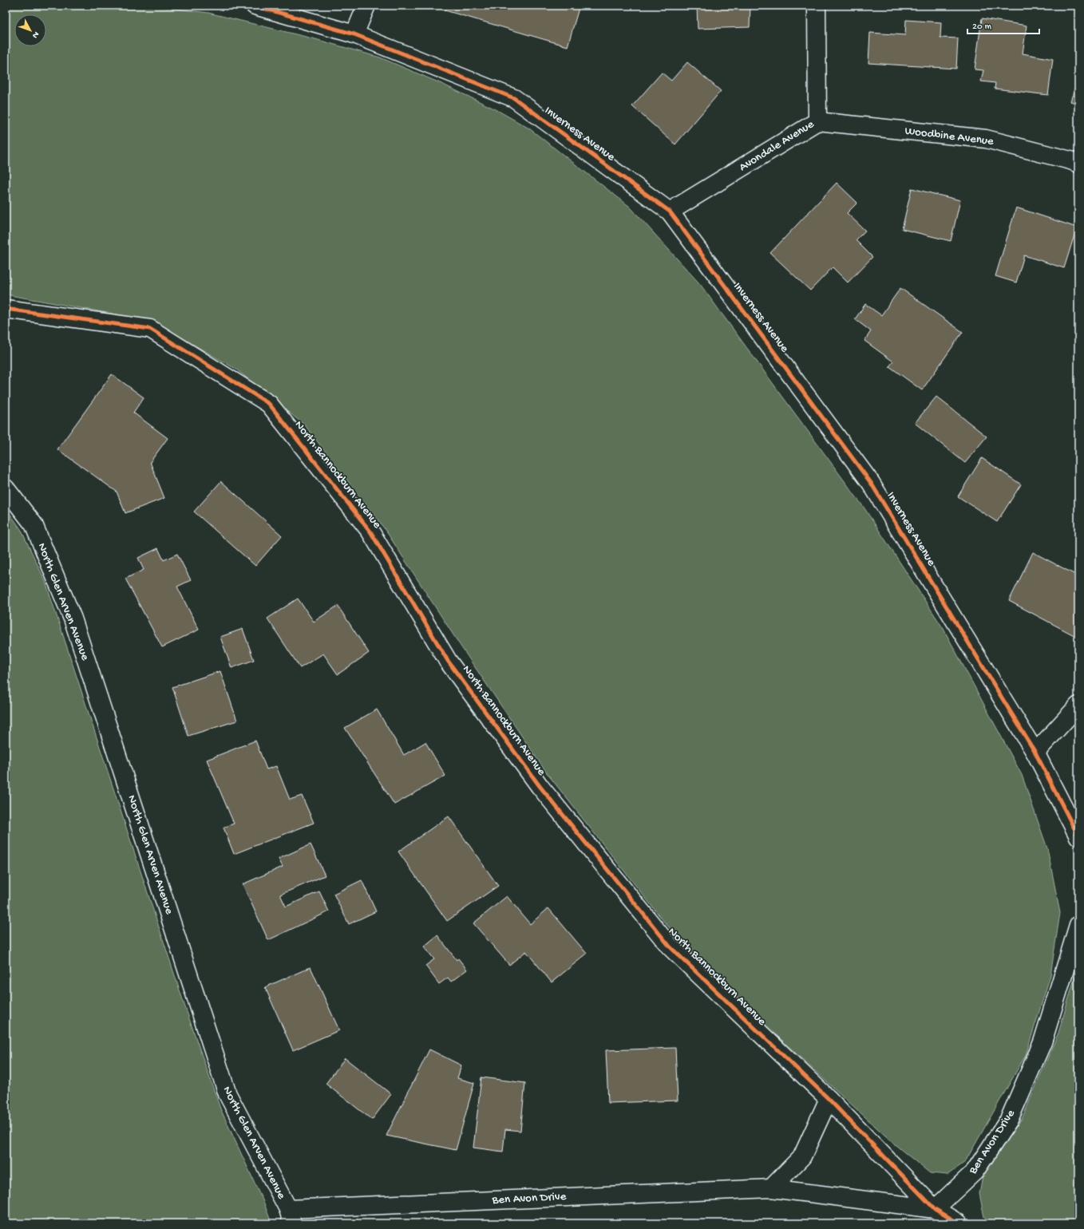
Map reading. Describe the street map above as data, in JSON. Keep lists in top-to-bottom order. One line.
{"streets":{"street":["Inverness Avenue","Woodbine Avenue","Avondale Avenue","North Bannockburn Avenue","North Glen Arven Avenue","Ben Avon Drive"]},"crossings":[["Inverness Avenue","Avondale Avenue"],["Woodbine Avenue","Avondale Avenue"],["North Bannockburn Avenue","Ben Avon Drive"],["North Glen Arven Avenue","Ben Avon Drive"]],"scale_bar":"20 m","north":"bottom right"}
